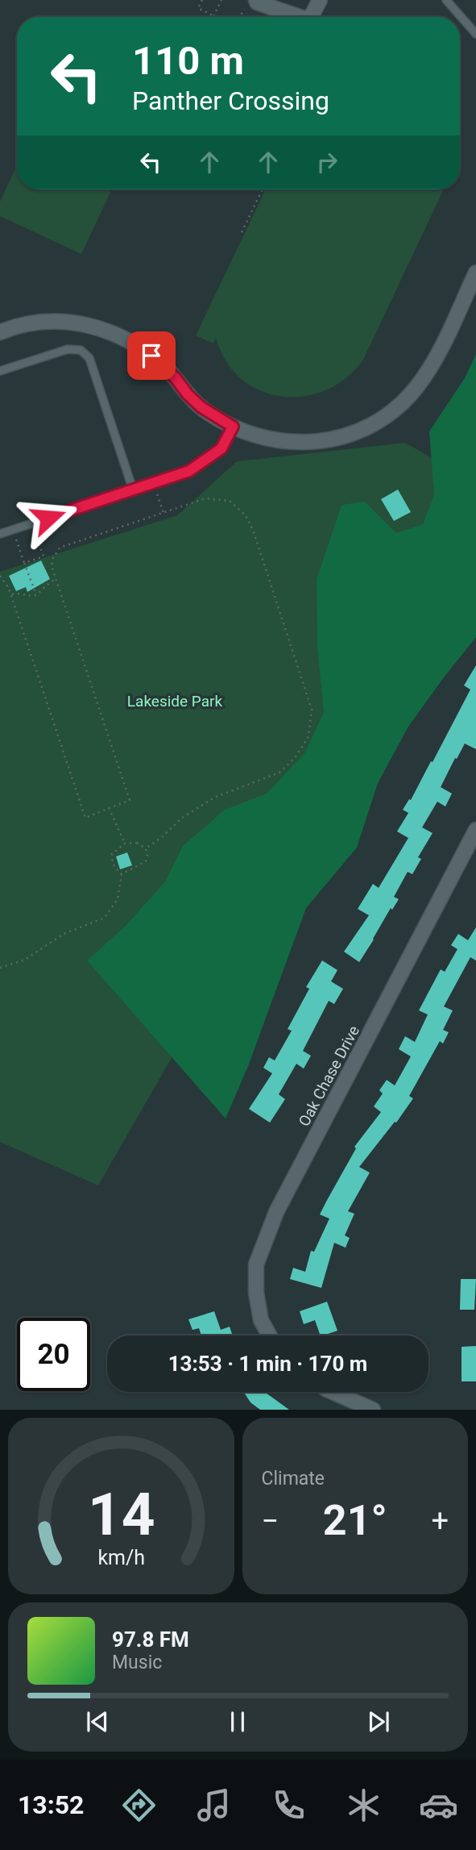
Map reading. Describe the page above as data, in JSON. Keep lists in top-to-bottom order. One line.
{"streets":{"street":["Oak Chase Drive"]},"parks":["Lakeside Park"],"page":{"turn":["110 m","Panther Crossing"],"limit":"20","trip":"13:53 · 1 min · 170 m","tile":"Climate","heat":["−","21°","+"],"song":["97.8 FM","Music"],"tabs":"13:52","gauge":["14","km/h"]}}
